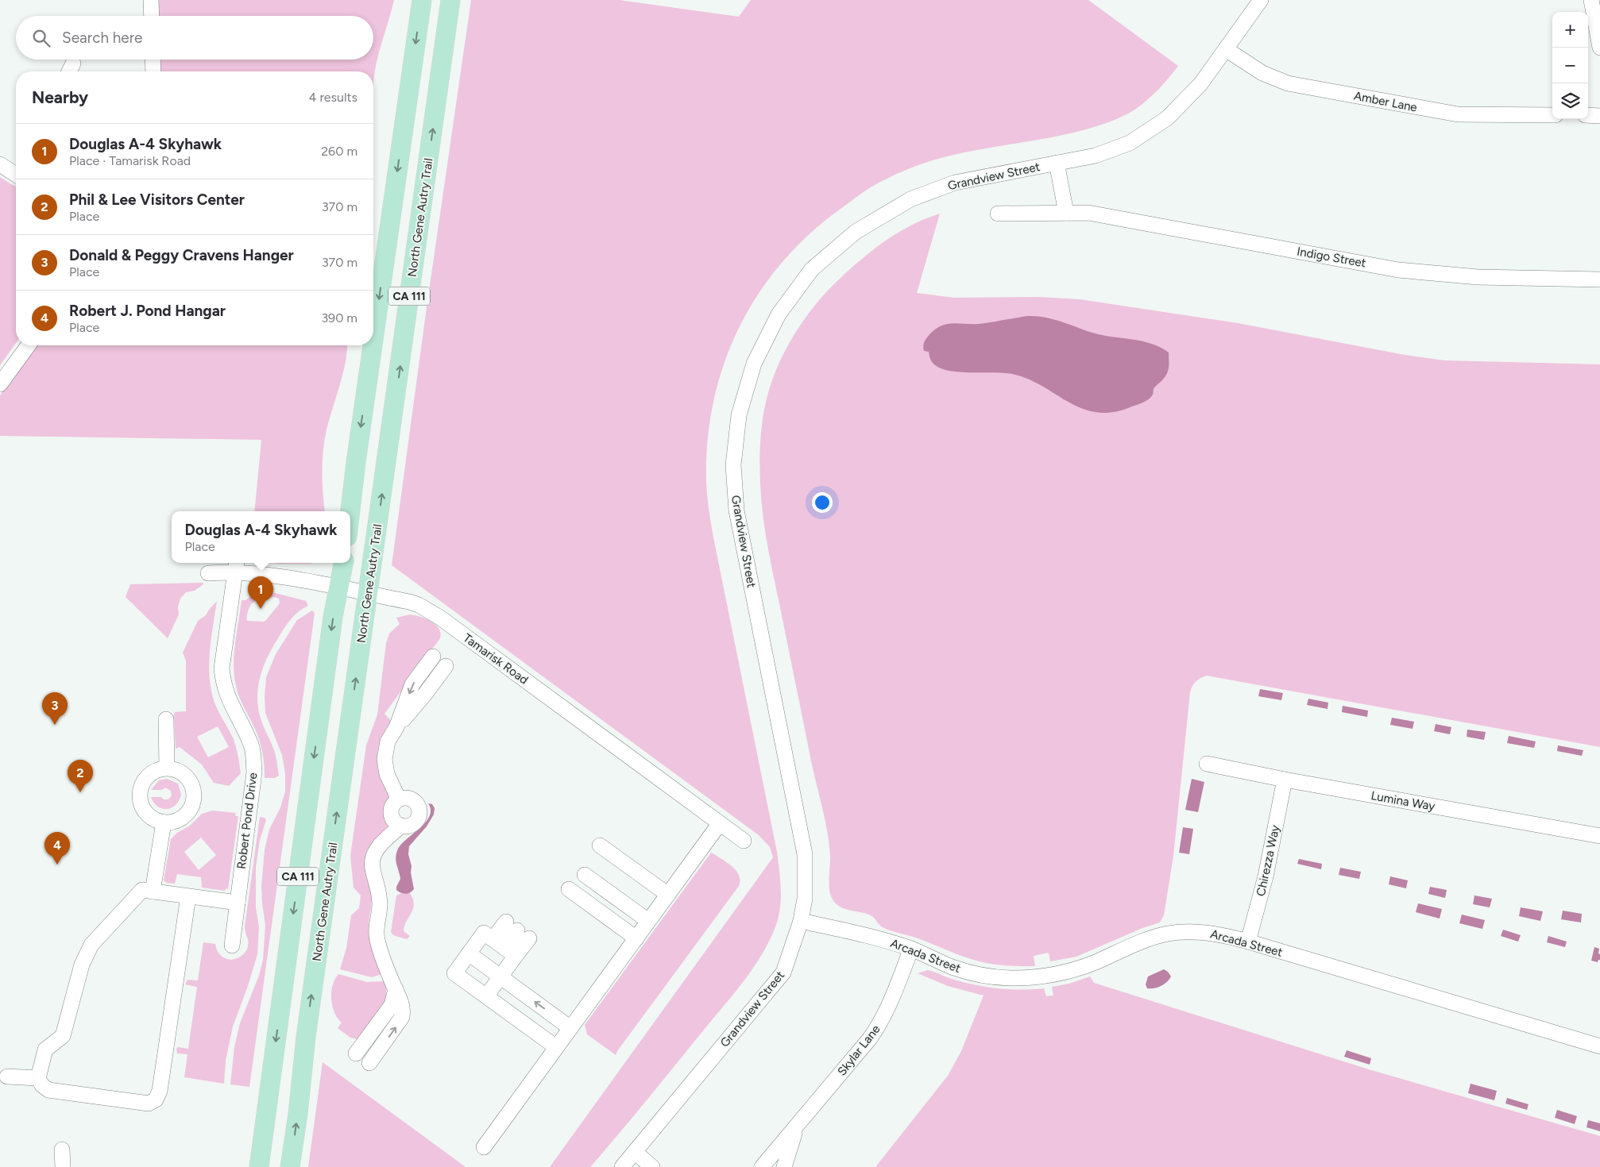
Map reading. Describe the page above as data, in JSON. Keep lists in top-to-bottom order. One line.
{"streets":{"main road":["North Gene Autry Trail","CA 111"],"street":["Amber Lane","Grandview Street","Indigo Street","Tamarisk Road","Lumina Way","Robert Pond Drive","Chirezza Way","Arcada Street","Skylar Lane"]},"crossings":[["Amber Lane","Grandview Street"],["Grandview Street","Arcada Street"],["North Gene Autry Trail","Tamarisk Road"],["CA 111","Tamarisk Road"],["Tamarisk Road","Robert Pond Drive"],["Lumina Way","Chirezza Way"],["Chirezza Way","Arcada Street"],["Arcada Street","Skylar Lane"]],"page":{"map_buttons":["+","−"],"search":"Search here","heading":["Nearby","4 results"],"list":[{"mark":"1","name":"Douglas A-4 Skyhawk","note":"Place · Tamarisk Road","value":"260 m"},{"mark":"2","name":"Phil & Lee Visitors Center","note":"Place","value":"370 m"},{"mark":"3","name":"Donald & Peggy Cravens Hanger","note":"Place","value":"370 m"},{"mark":"4","name":"Robert J. Pond Hangar","note":"Place","value":"390 m"}],"popup":["Douglas A-4 Skyhawk","Place"],"pins":["1","3","2","4"]}}
